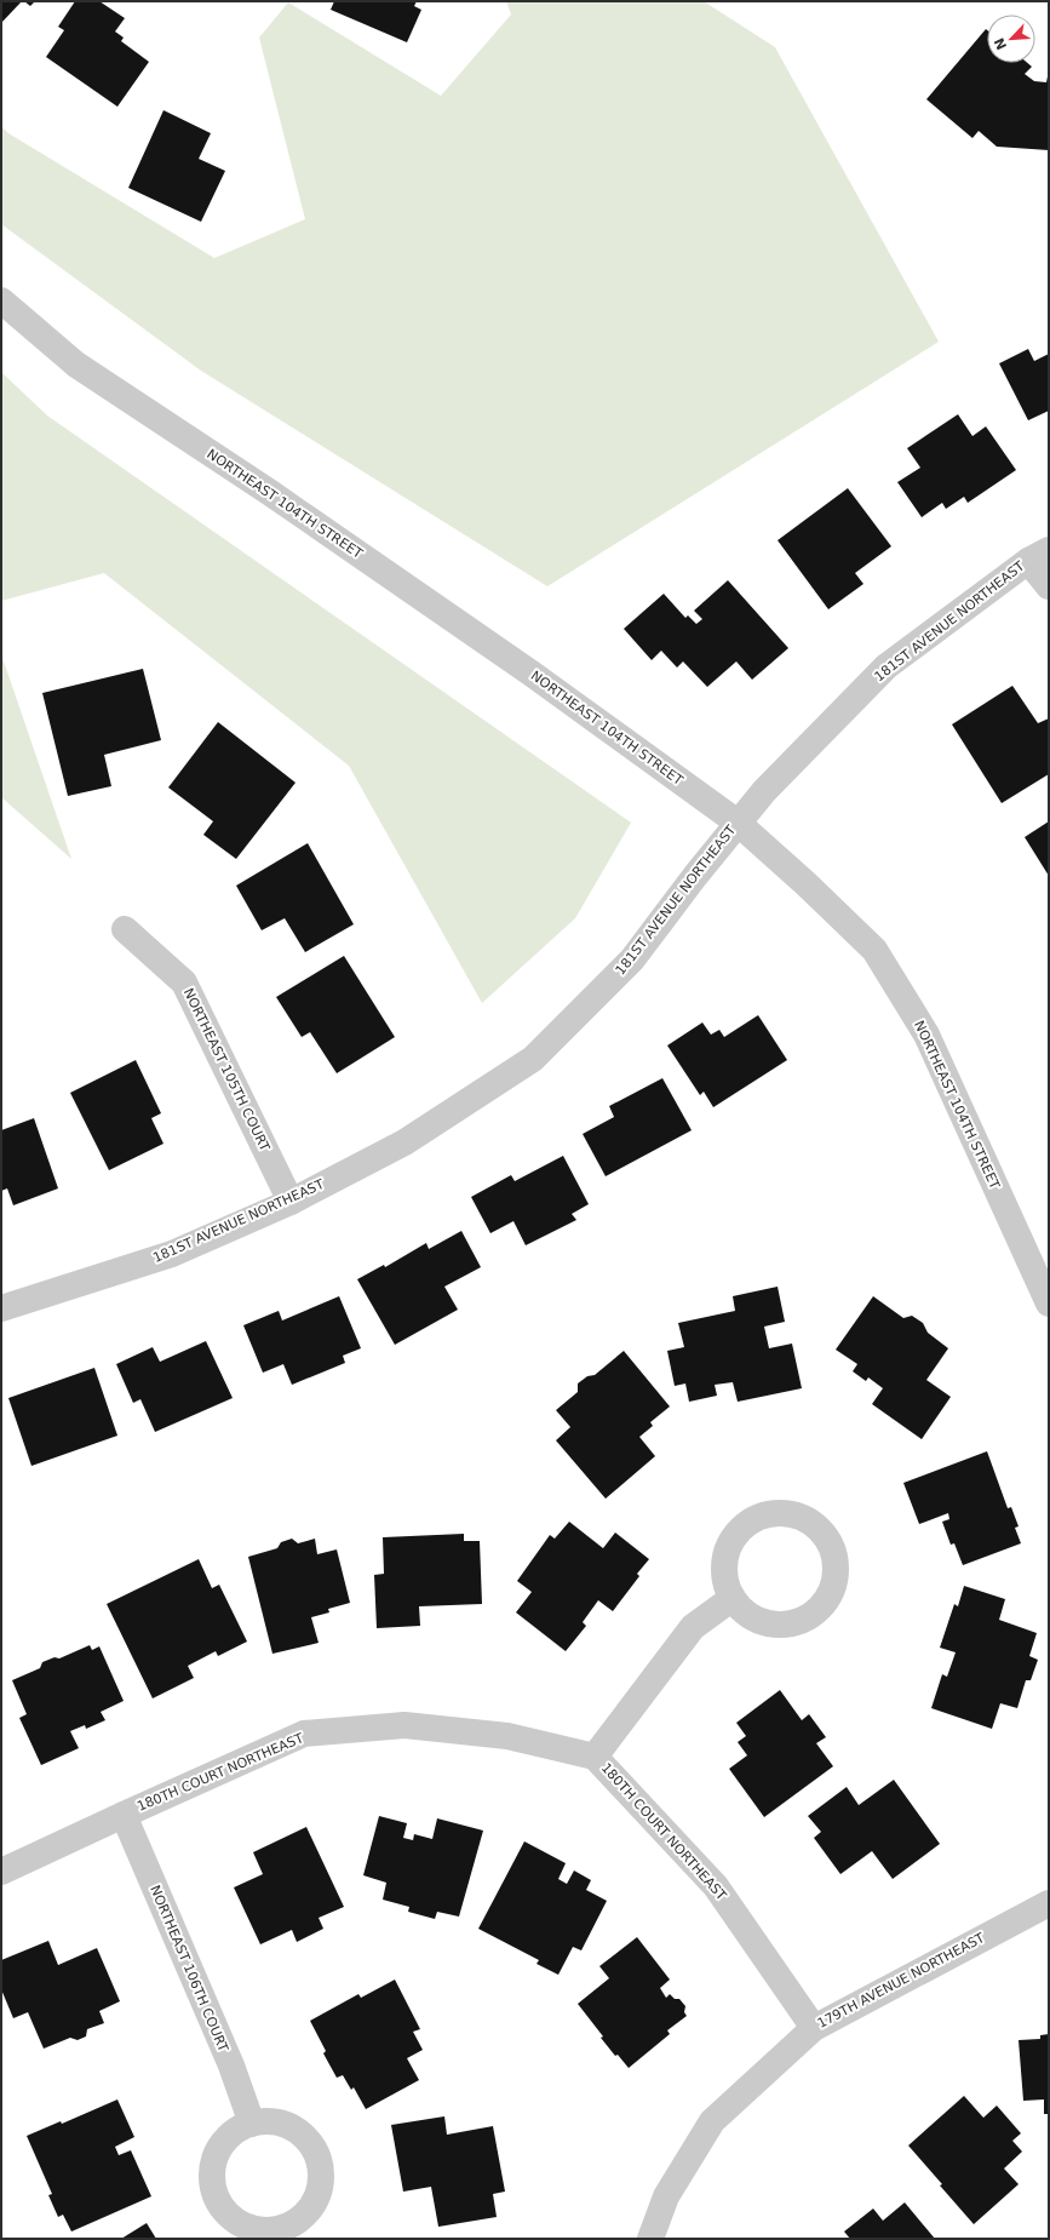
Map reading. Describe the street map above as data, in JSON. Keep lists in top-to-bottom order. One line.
{"streets":{"street":["NORTHEAST 104TH STREET","181ST AVENUE NORTHEAST","NORTHEAST 105TH COURT","180TH COURT NORTHEAST","NORTHEAST 106TH COURT","179TH AVENUE NORTHEAST"]},"crossings":[["NORTHEAST 104TH STREET","181ST AVENUE NORTHEAST"],["181ST AVENUE NORTHEAST","NORTHEAST 105TH COURT"],["180TH COURT NORTHEAST","NORTHEAST 106TH COURT"],["180TH COURT NORTHEAST","179TH AVENUE NORTHEAST"]],"north":"bottom left"}
